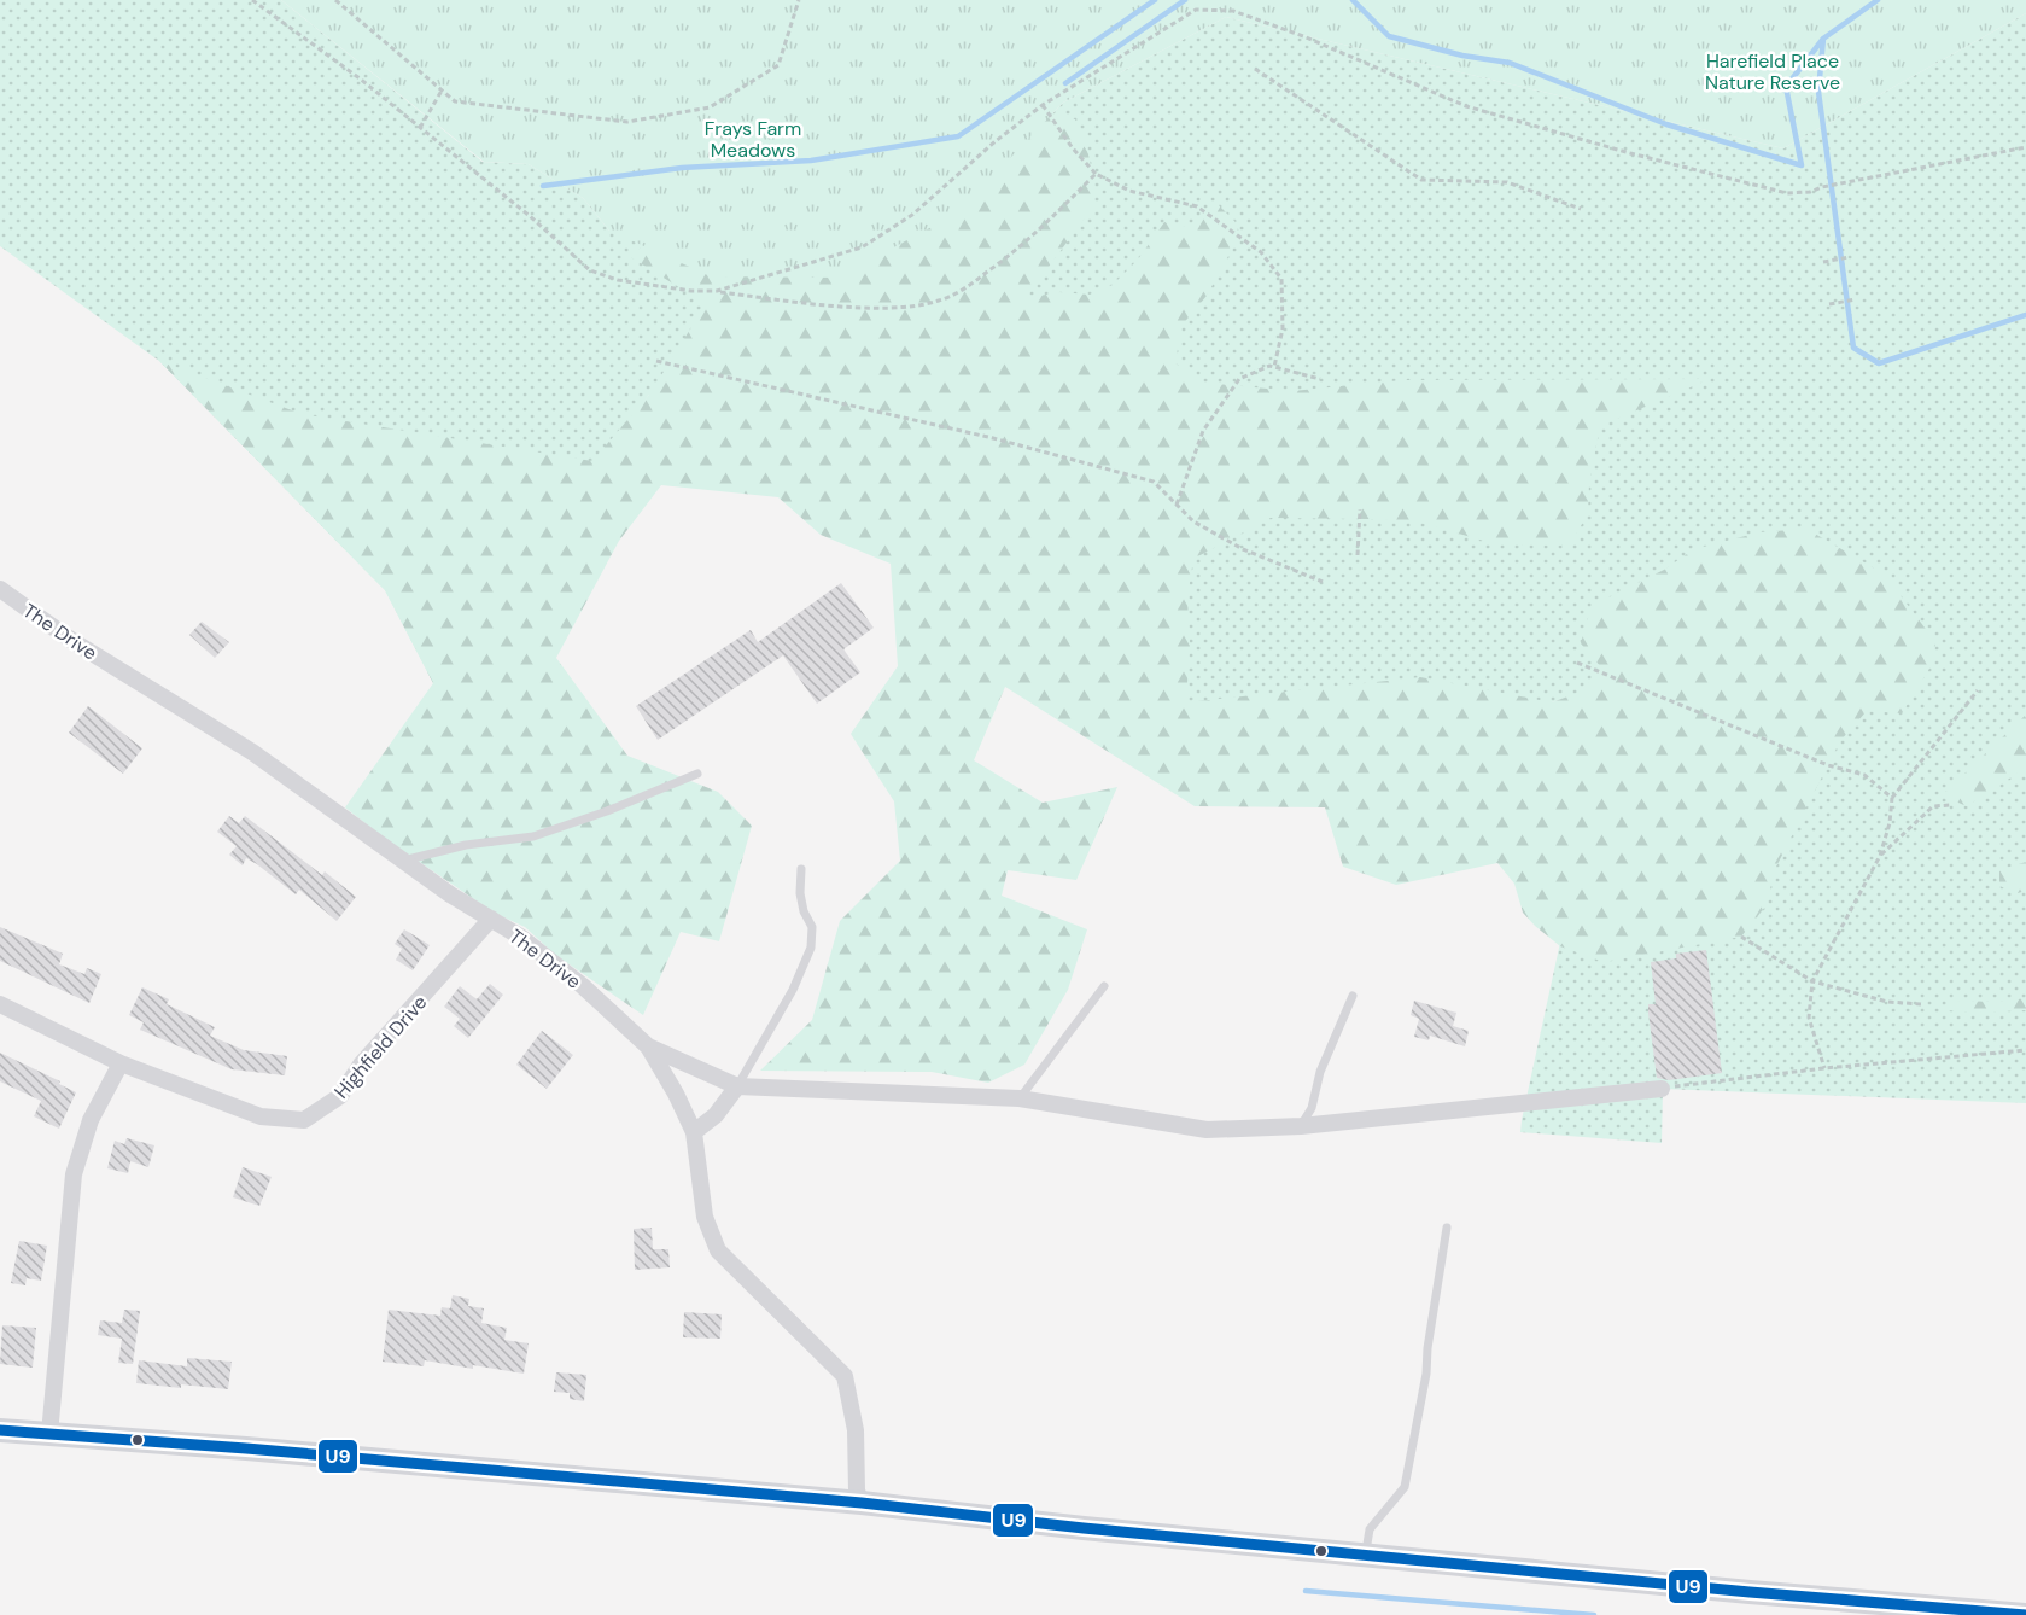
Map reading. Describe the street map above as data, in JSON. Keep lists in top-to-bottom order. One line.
{"streets":{"street":["The Drive","Highfield Drive"]},"crossings":[["The Drive","Highfield Drive"]],"parks":["Harefield Place Nature Reserve","Frays Farm Meadows"],"lines":["transit line U9"]}
